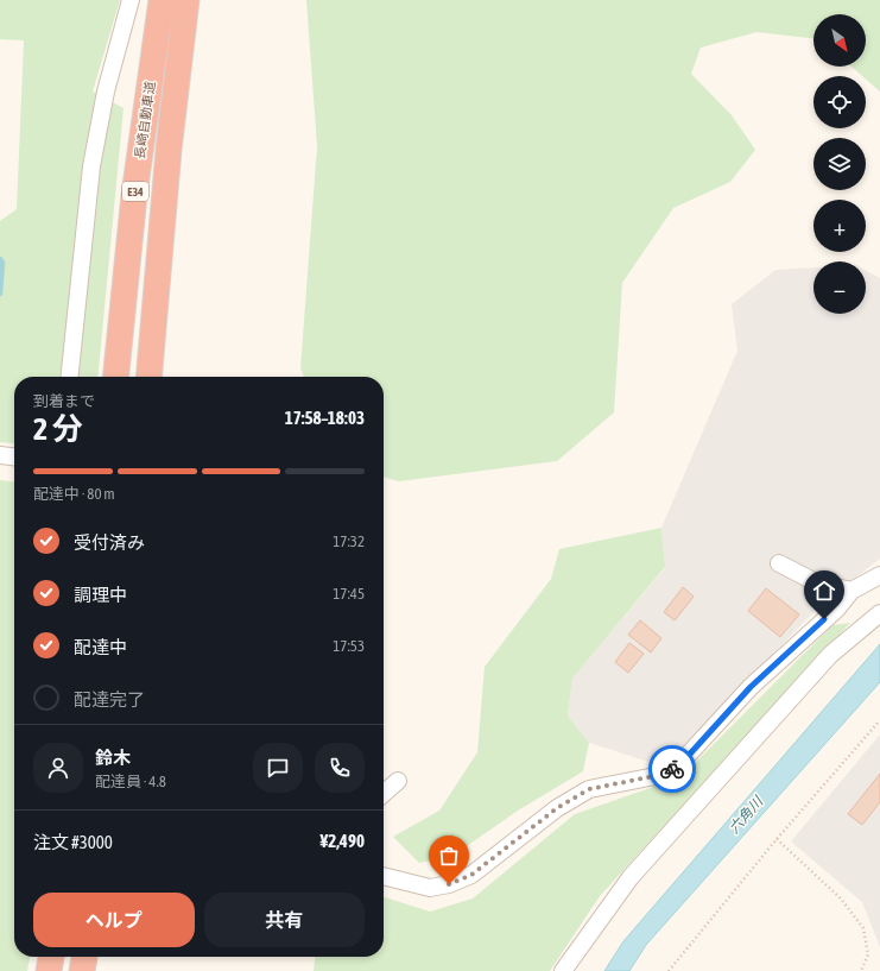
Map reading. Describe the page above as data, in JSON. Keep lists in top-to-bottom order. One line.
{"streets":{"highway":["長崎自動車道","E34"]},"water":["六角川"],"north":"bottom right","page":{"map_buttons":["+","−"],"heading":["2 分","到着まで","17:58–18:03"],"panel":["鈴木","配達員 · 4.8","注文 #3000","¥2,490"],"bar":"配達中 · 80 m","list":[["受付済み","17:32"],["調理中","17:45"],["配達中","17:53"],"配達完了"],"buttons":["ヘルプ","共有"]}}
